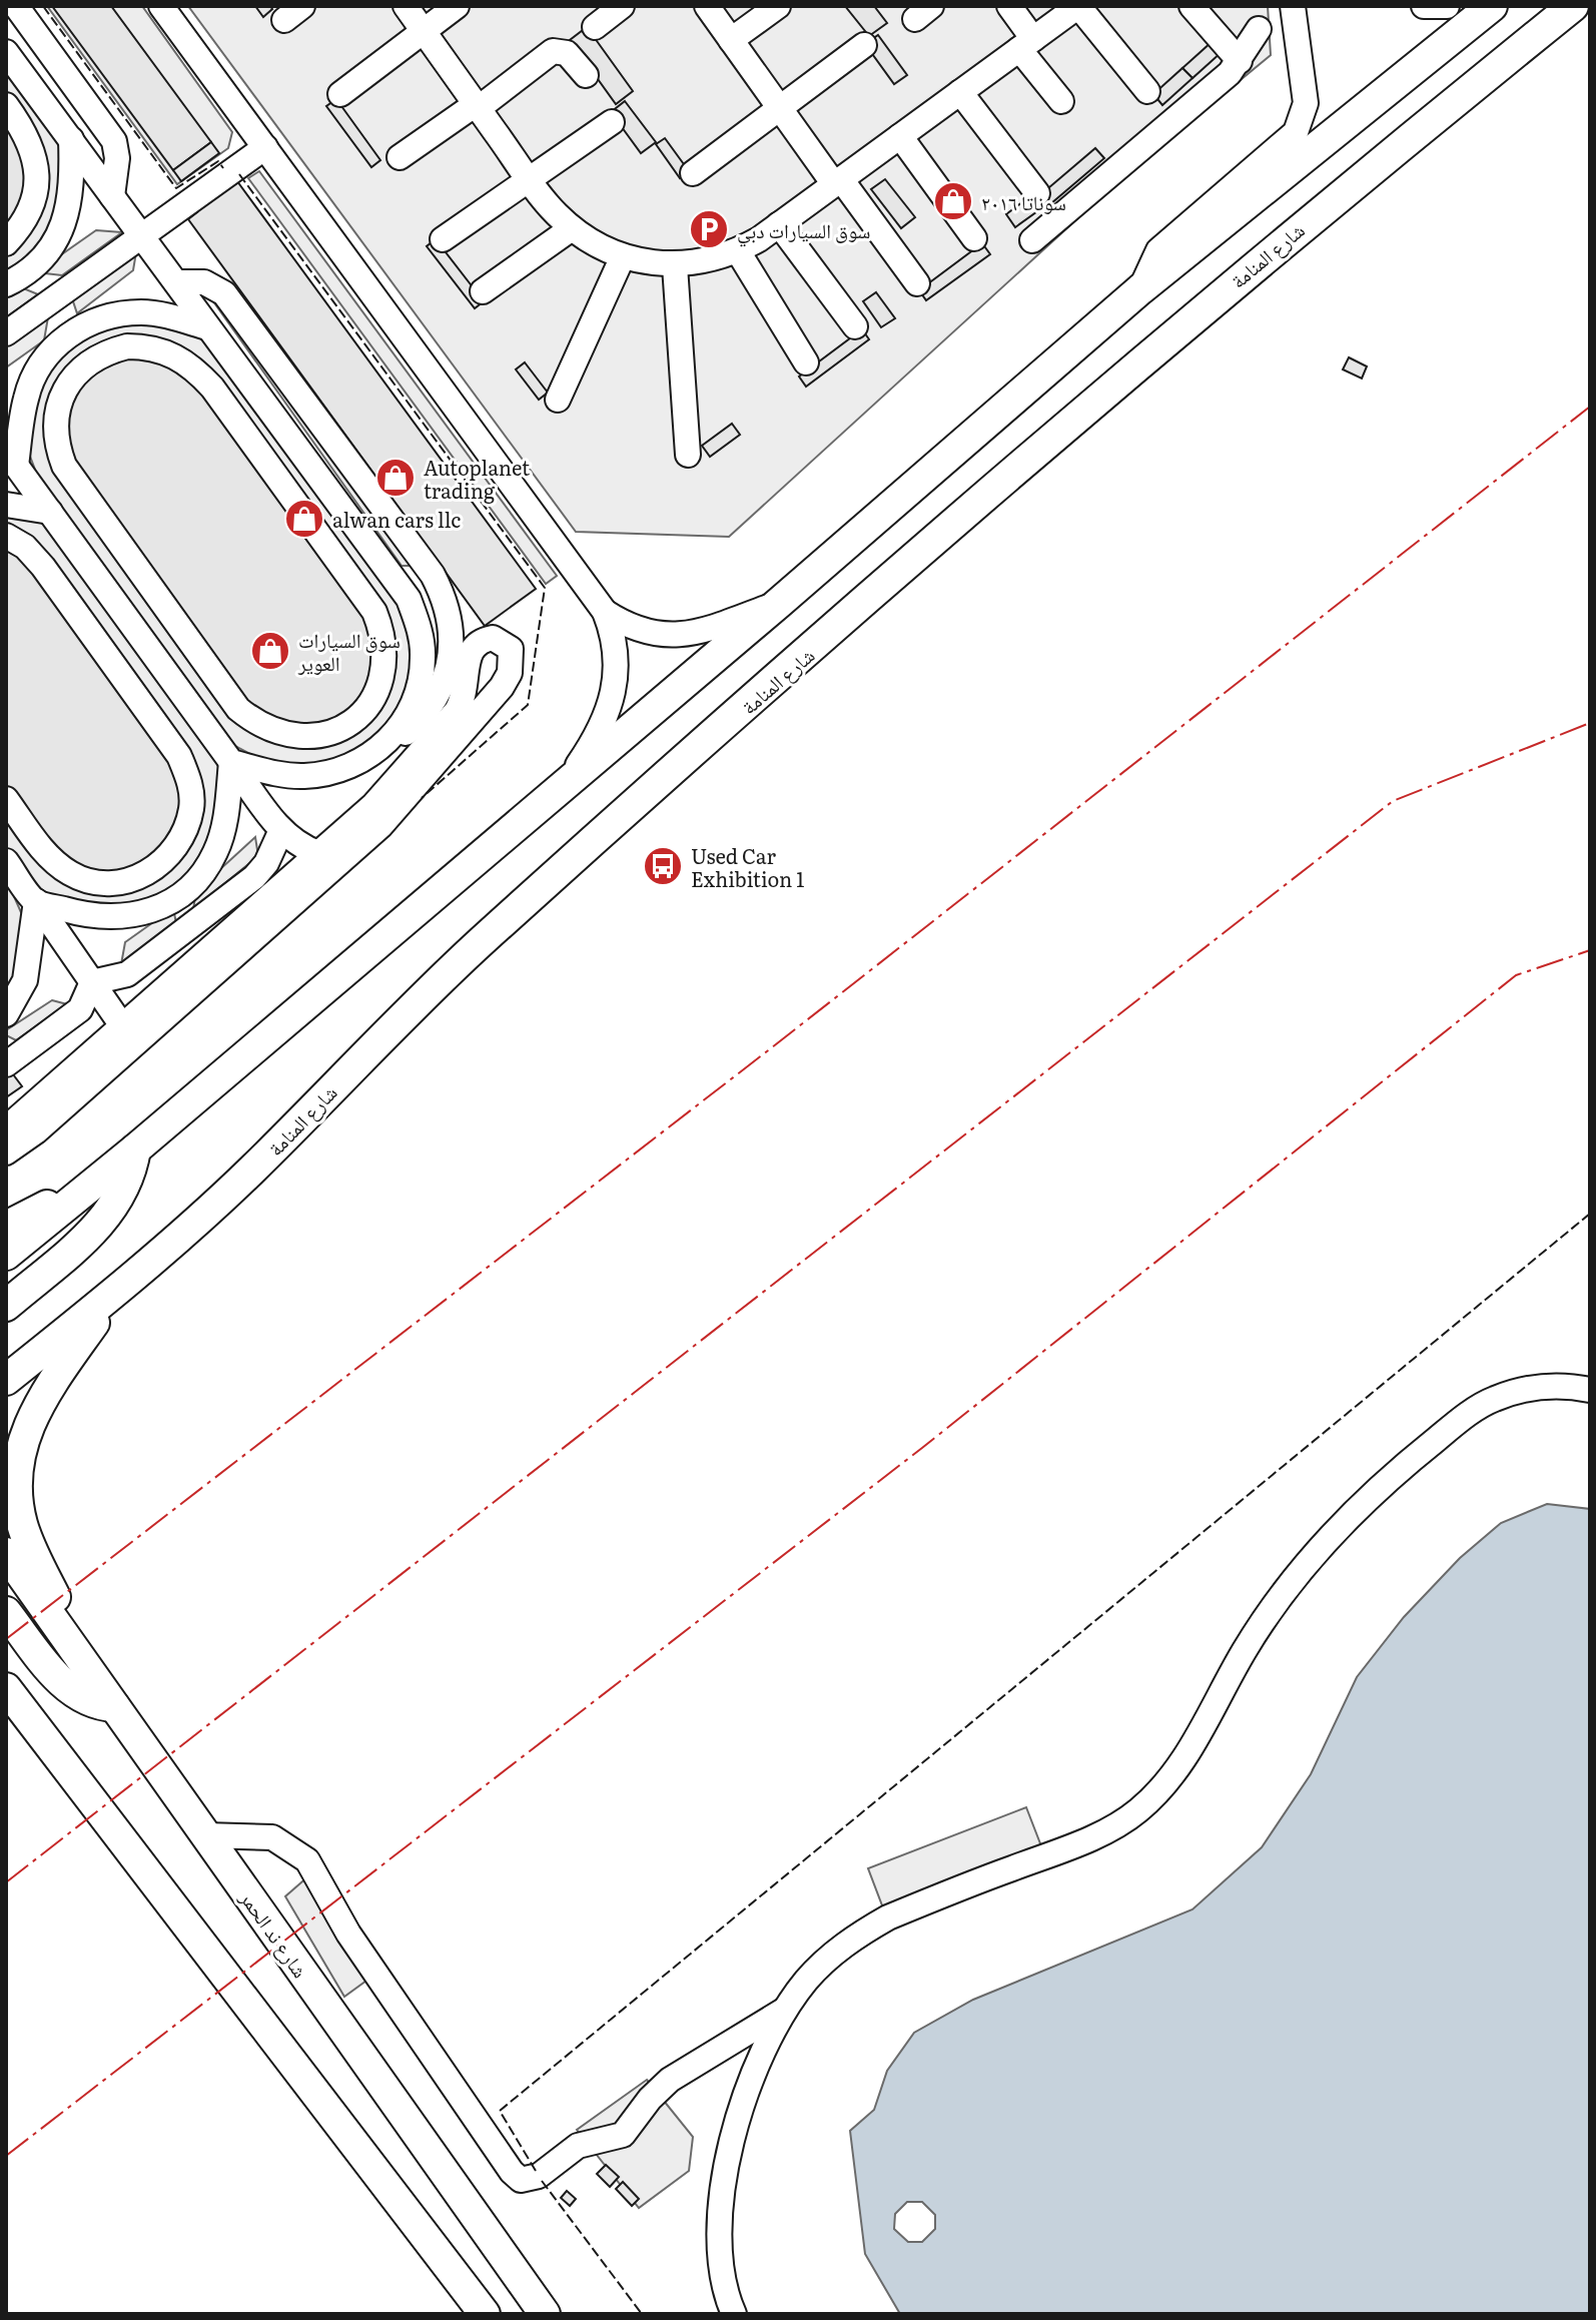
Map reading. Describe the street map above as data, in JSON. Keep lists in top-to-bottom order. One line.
{"streets":{"main road":["شارع المنامة","شارع ند الحمر"]},"places":{"shop":["سوناتا ٢٠١٦","Autoplanet trading","alwan cars llc","سوق السيارات العوير"],"parking":["سوق السيارات دبي"],"bus stop":["Used Car Exhibition 1"]}}
